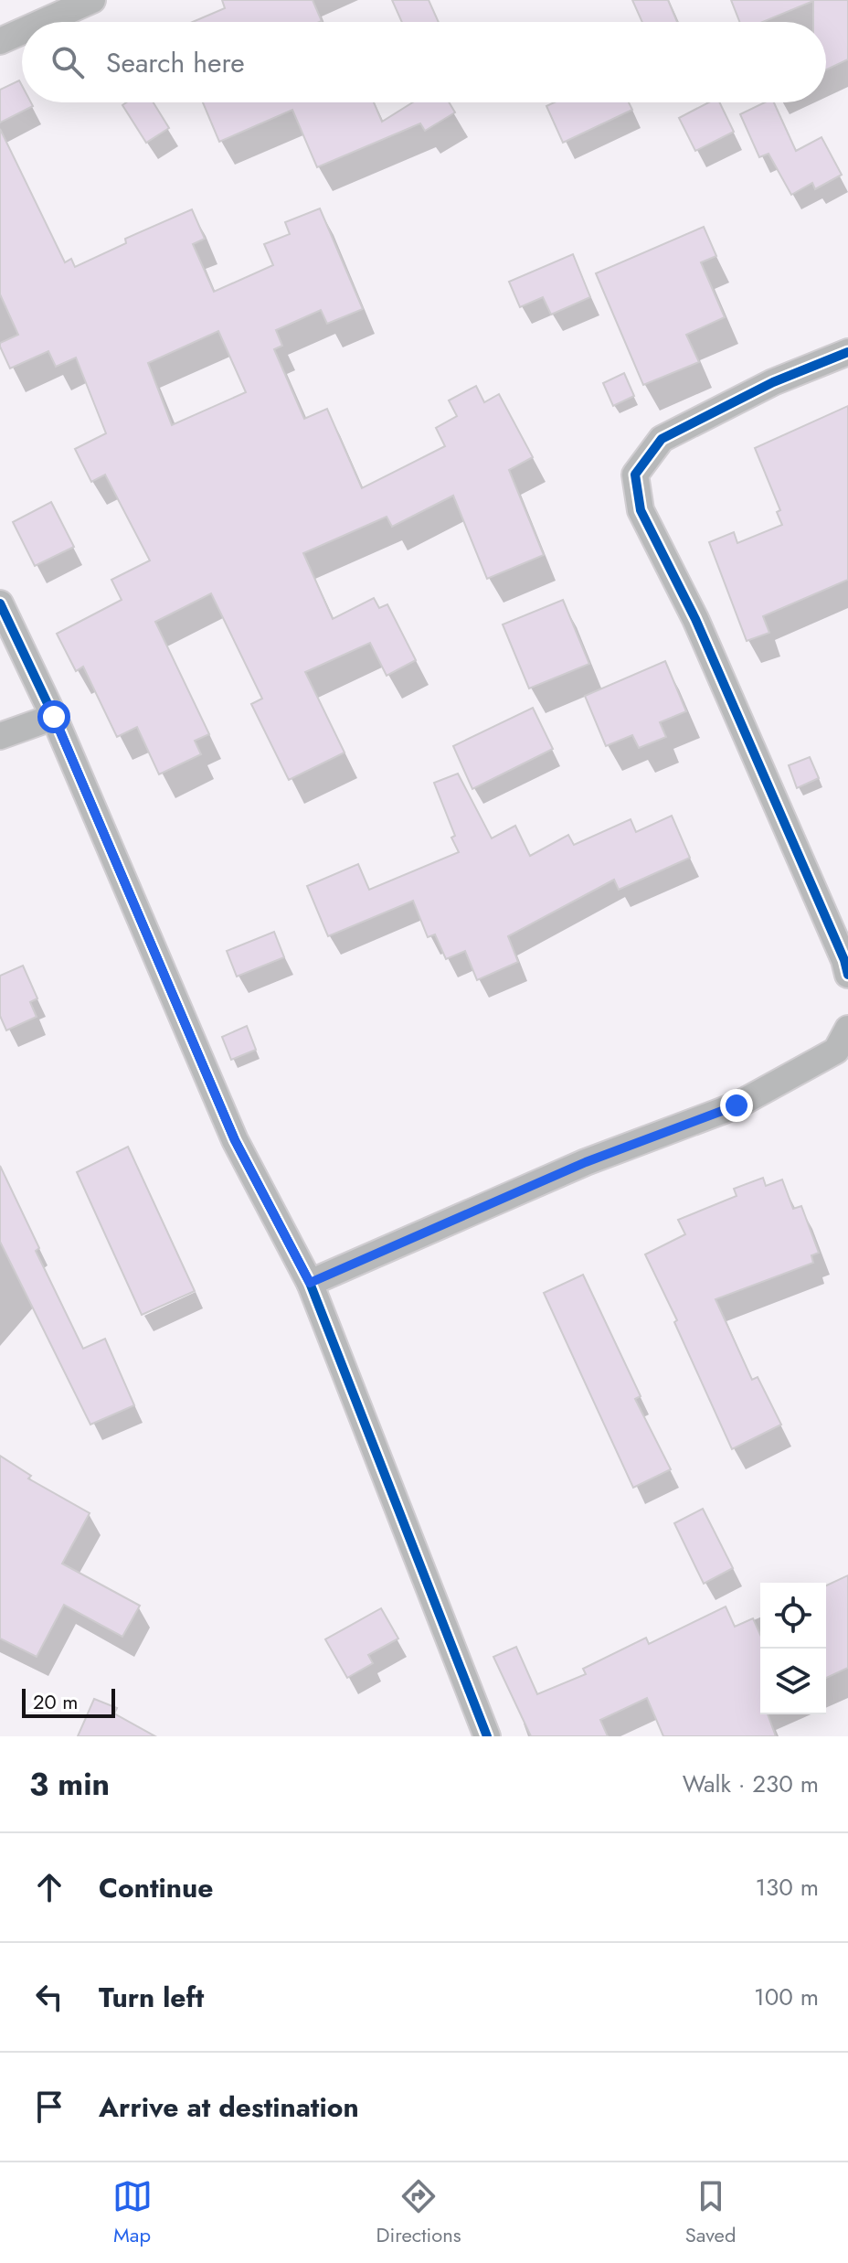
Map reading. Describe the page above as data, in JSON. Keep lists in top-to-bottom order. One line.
{"scale_bar":"20 m","page":{"search":"Search here","scale":"20 m","heading":["3 min","Walk · 230 m"],"list":[["Continue","130 m"],["Turn left","100 m"],"Arrive at destination"],"nav":["Map","Directions","Saved"]}}
